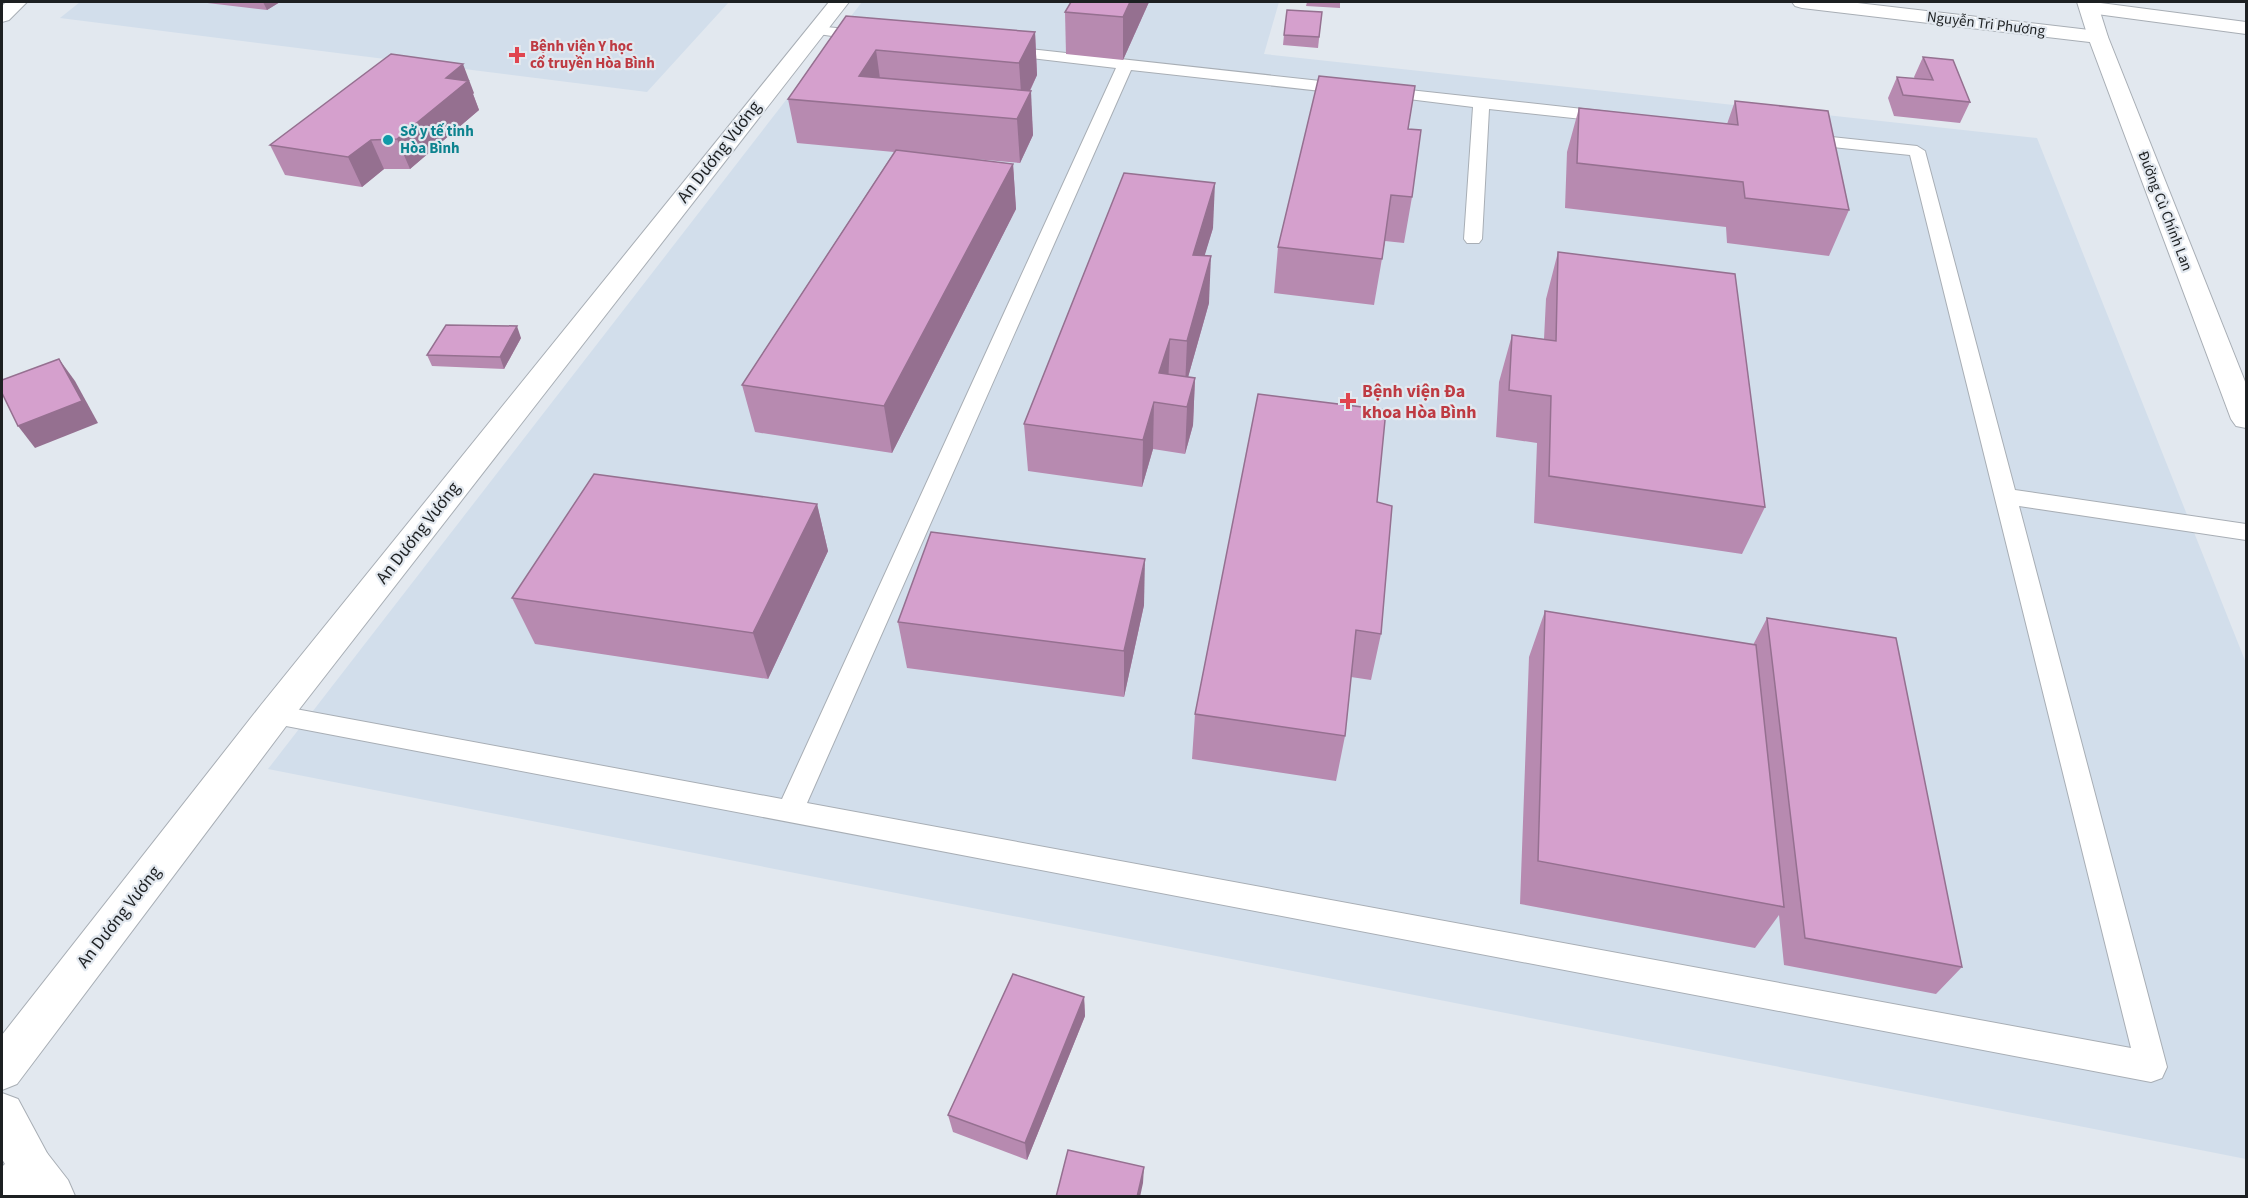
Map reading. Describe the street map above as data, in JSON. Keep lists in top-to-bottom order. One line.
{"streets":{"street":["Nguyễn Tri Phương","An Dương Vương","Đường Cù Chính Lan"]},"crossings":[["Nguyễn Tri Phương","Đường Cù Chính Lan"]],"places":{"health":["Bệnh viện Y học cổ truyền Hòa Bình","Bệnh viện Đa khoa Hòa Bình"],"other":["Sở y tế tỉnh Hòa Bình"]}}
